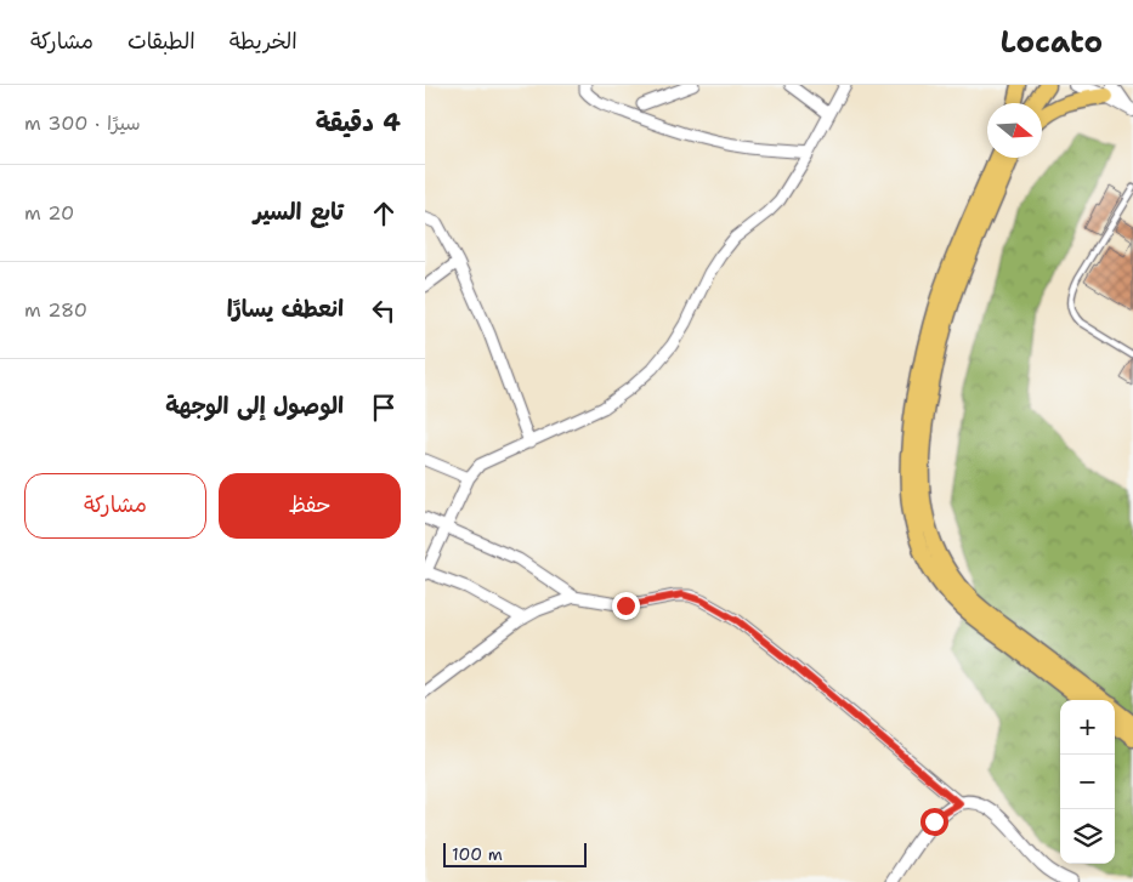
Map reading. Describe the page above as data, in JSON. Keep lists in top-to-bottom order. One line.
{"scale_bar":"100 m","north":"right","page":{"header":"Locato","nav":["الخريطة","الطبقات","مشاركة"],"heading":["4 دقيقة","سيرًا · 300 m"],"list":[["تابع السير","20 m"],["انعطف يسارًا","280 m"],"الوصول إلى الوجهة"],"buttons":["حفظ","مشاركة"],"map_buttons":["+","−"],"scale":"100 m"}}
